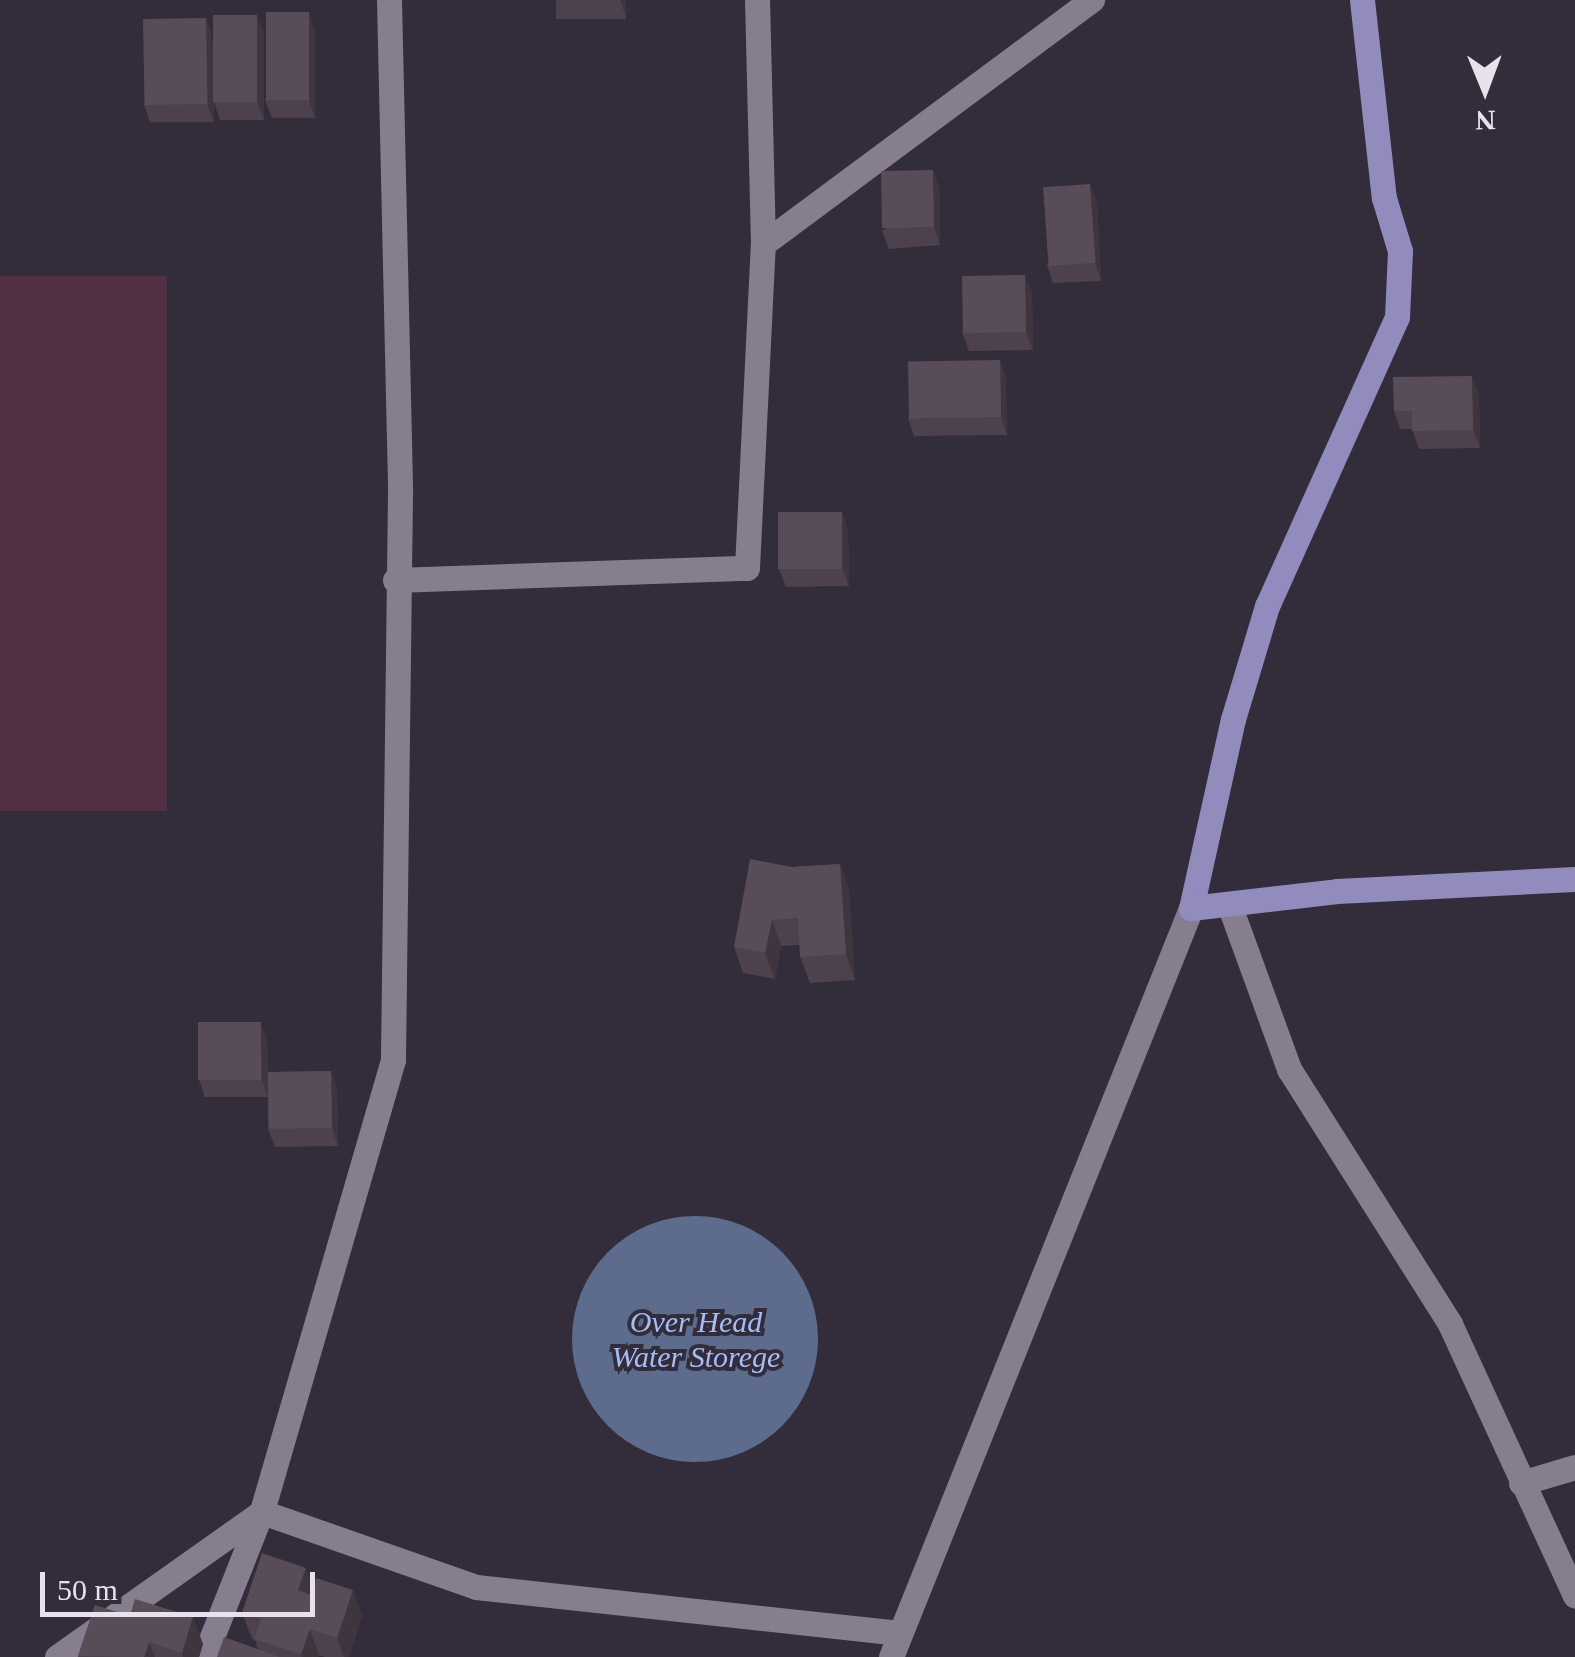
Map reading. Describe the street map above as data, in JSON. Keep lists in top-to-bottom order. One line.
{"water":["Over Head Water Storege"],"scale_bar":"50 m","north":"bottom"}
